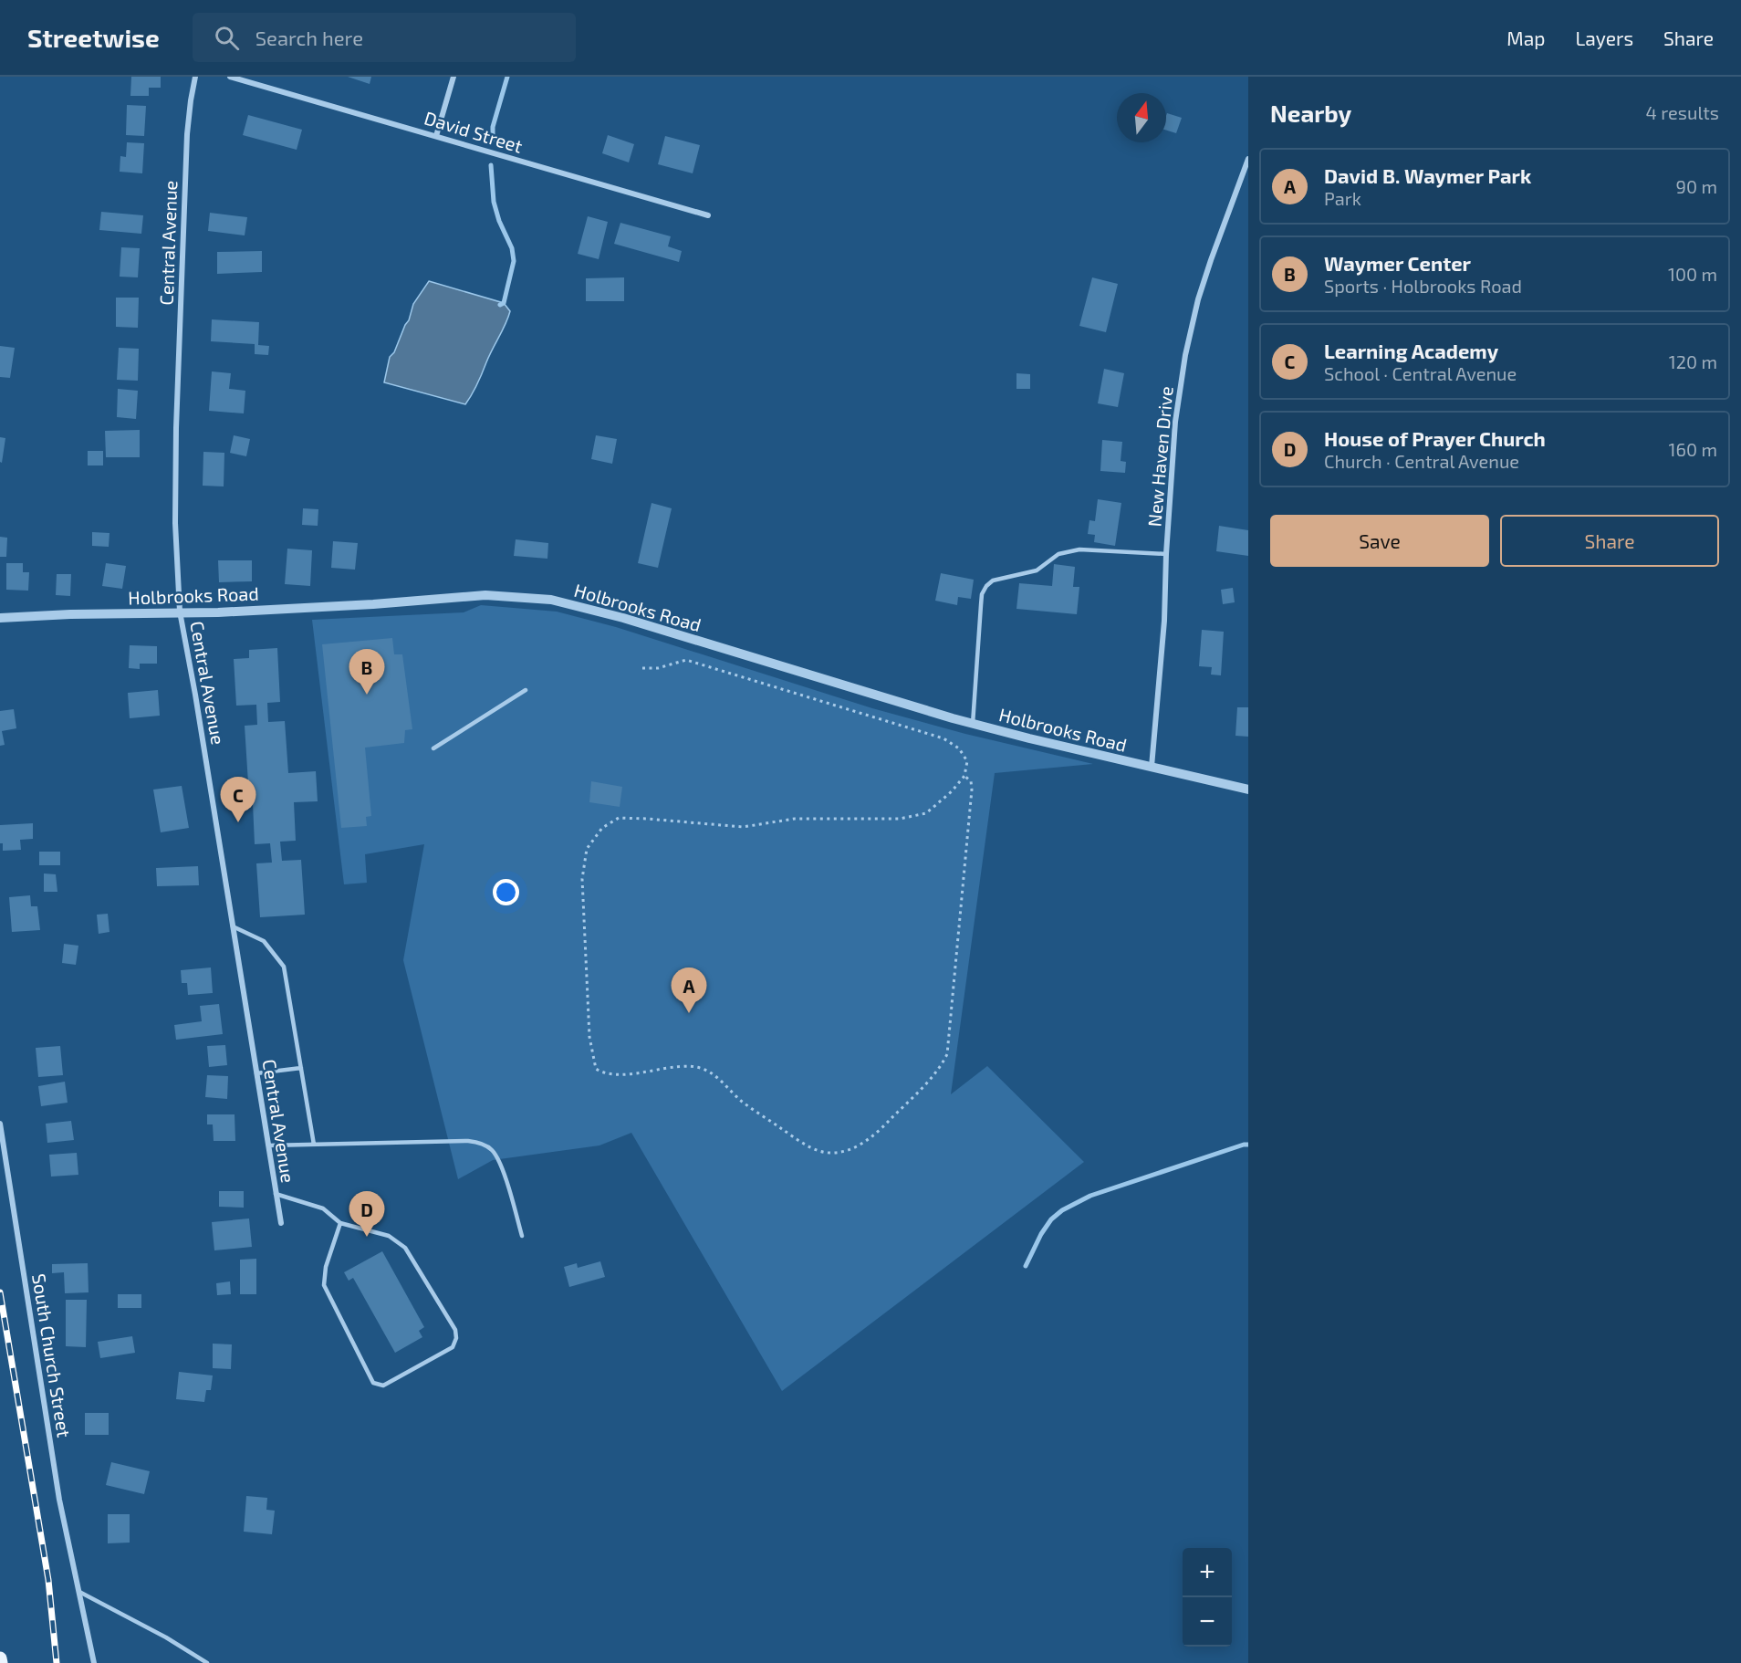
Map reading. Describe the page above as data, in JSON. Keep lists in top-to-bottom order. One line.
{"streets":{"street":["David Street","Central Avenue","New Haven Drive","Holbrooks Road","South Church Street"]},"crossings":[["Central Avenue","Holbrooks Road"],["New Haven Drive","Holbrooks Road"]],"north":"top","page":{"header":"Streetwise","search":"Search here","nav":["Map","Layers","Share"],"heading":["Nearby","4 results"],"list":[{"mark":"A","name":"David B. Waymer Park","note":"Park","value":"90 m"},{"mark":"B","name":"Waymer Center","note":"Sports · Holbrooks Road","value":"100 m"},{"mark":"C","name":"Learning Academy","note":"School · Central Avenue","value":"120 m"},{"mark":"D","name":"House of Prayer Church","note":"Church · Central Avenue","value":"160 m"}],"buttons":["Save","Share"],"pins":["B","C","A","D"],"map_buttons":["+","−"]}}
